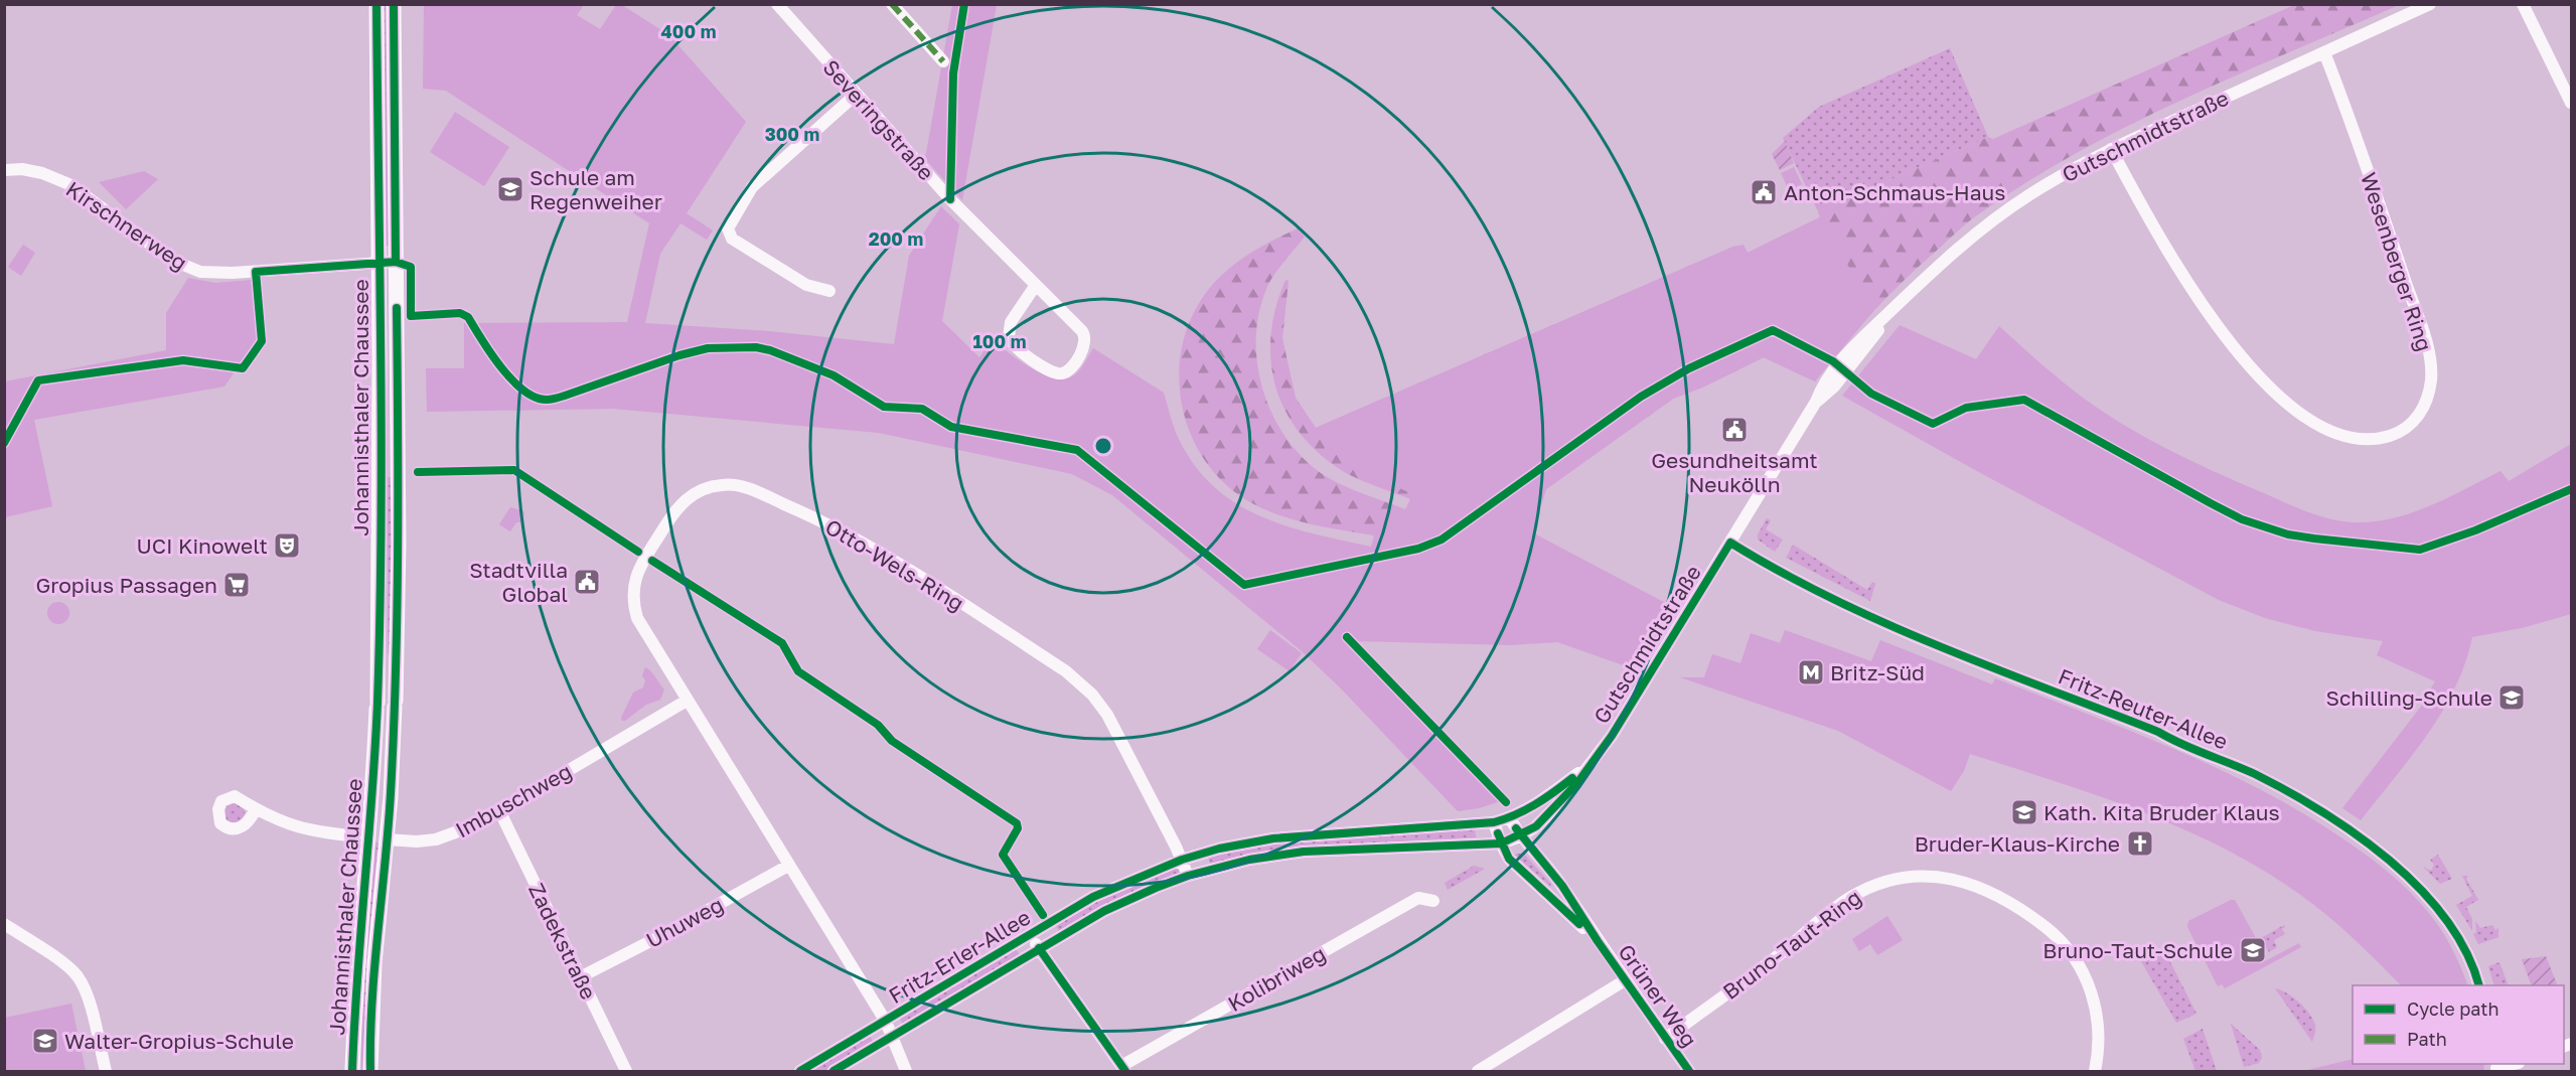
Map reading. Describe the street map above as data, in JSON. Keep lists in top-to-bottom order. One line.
{"streets":{"main road":["Johannisthaler Chaussee","Imbuschweg"],"street":["Severingstraße","Gutschmidtstraße","Kirschnerweg","Wesenberger Ring","Otto-Wels-Ring","Fritz-Reuter-Allee","Uhuweg","Zadekstraße","Bruno-Taut-Ring","Fritz-Erler-Allee","Kolibriweg","Grüner Weg"]},"crossings":[["Gutschmidtstraße","Wesenberger Ring"],["Gutschmidtstraße","Fritz-Reuter-Allee"],["Gutschmidtstraße","Fritz-Erler-Allee"],["Gutschmidtstraße","Grüner Weg"],["Kirschnerweg","Johannisthaler Chaussee"],["Johannisthaler Chaussee","Imbuschweg"],["Otto-Wels-Ring","Imbuschweg"],["Otto-Wels-Ring","Uhuweg"],["Otto-Wels-Ring","Fritz-Erler-Allee"],["Imbuschweg","Zadekstraße"],["Uhuweg","Zadekstraße"],["Bruno-Taut-Ring","Grüner Weg"],["Fritz-Erler-Allee","Grüner Weg"]],"places":{"school or university":["Schule am Regenweiher","Schilling-Schule","Kath. Kita Bruder Klaus","Bruno-Taut-Schule","Walter-Gropius-Schule"],"public building":["Anton-Schmaus-Haus","Gesundheitsamt Neukölln","Stadtvilla Global"],"theatre":["UCI Kinowelt"],"supermarket":["Gropius Passagen"],"metro station":["Britz-Süd"],"church":["Bruder-Klaus-Kirche"]},"legend":["Cycle path","Path"],"rings":["400 m","300 m","200 m","100 m"]}
